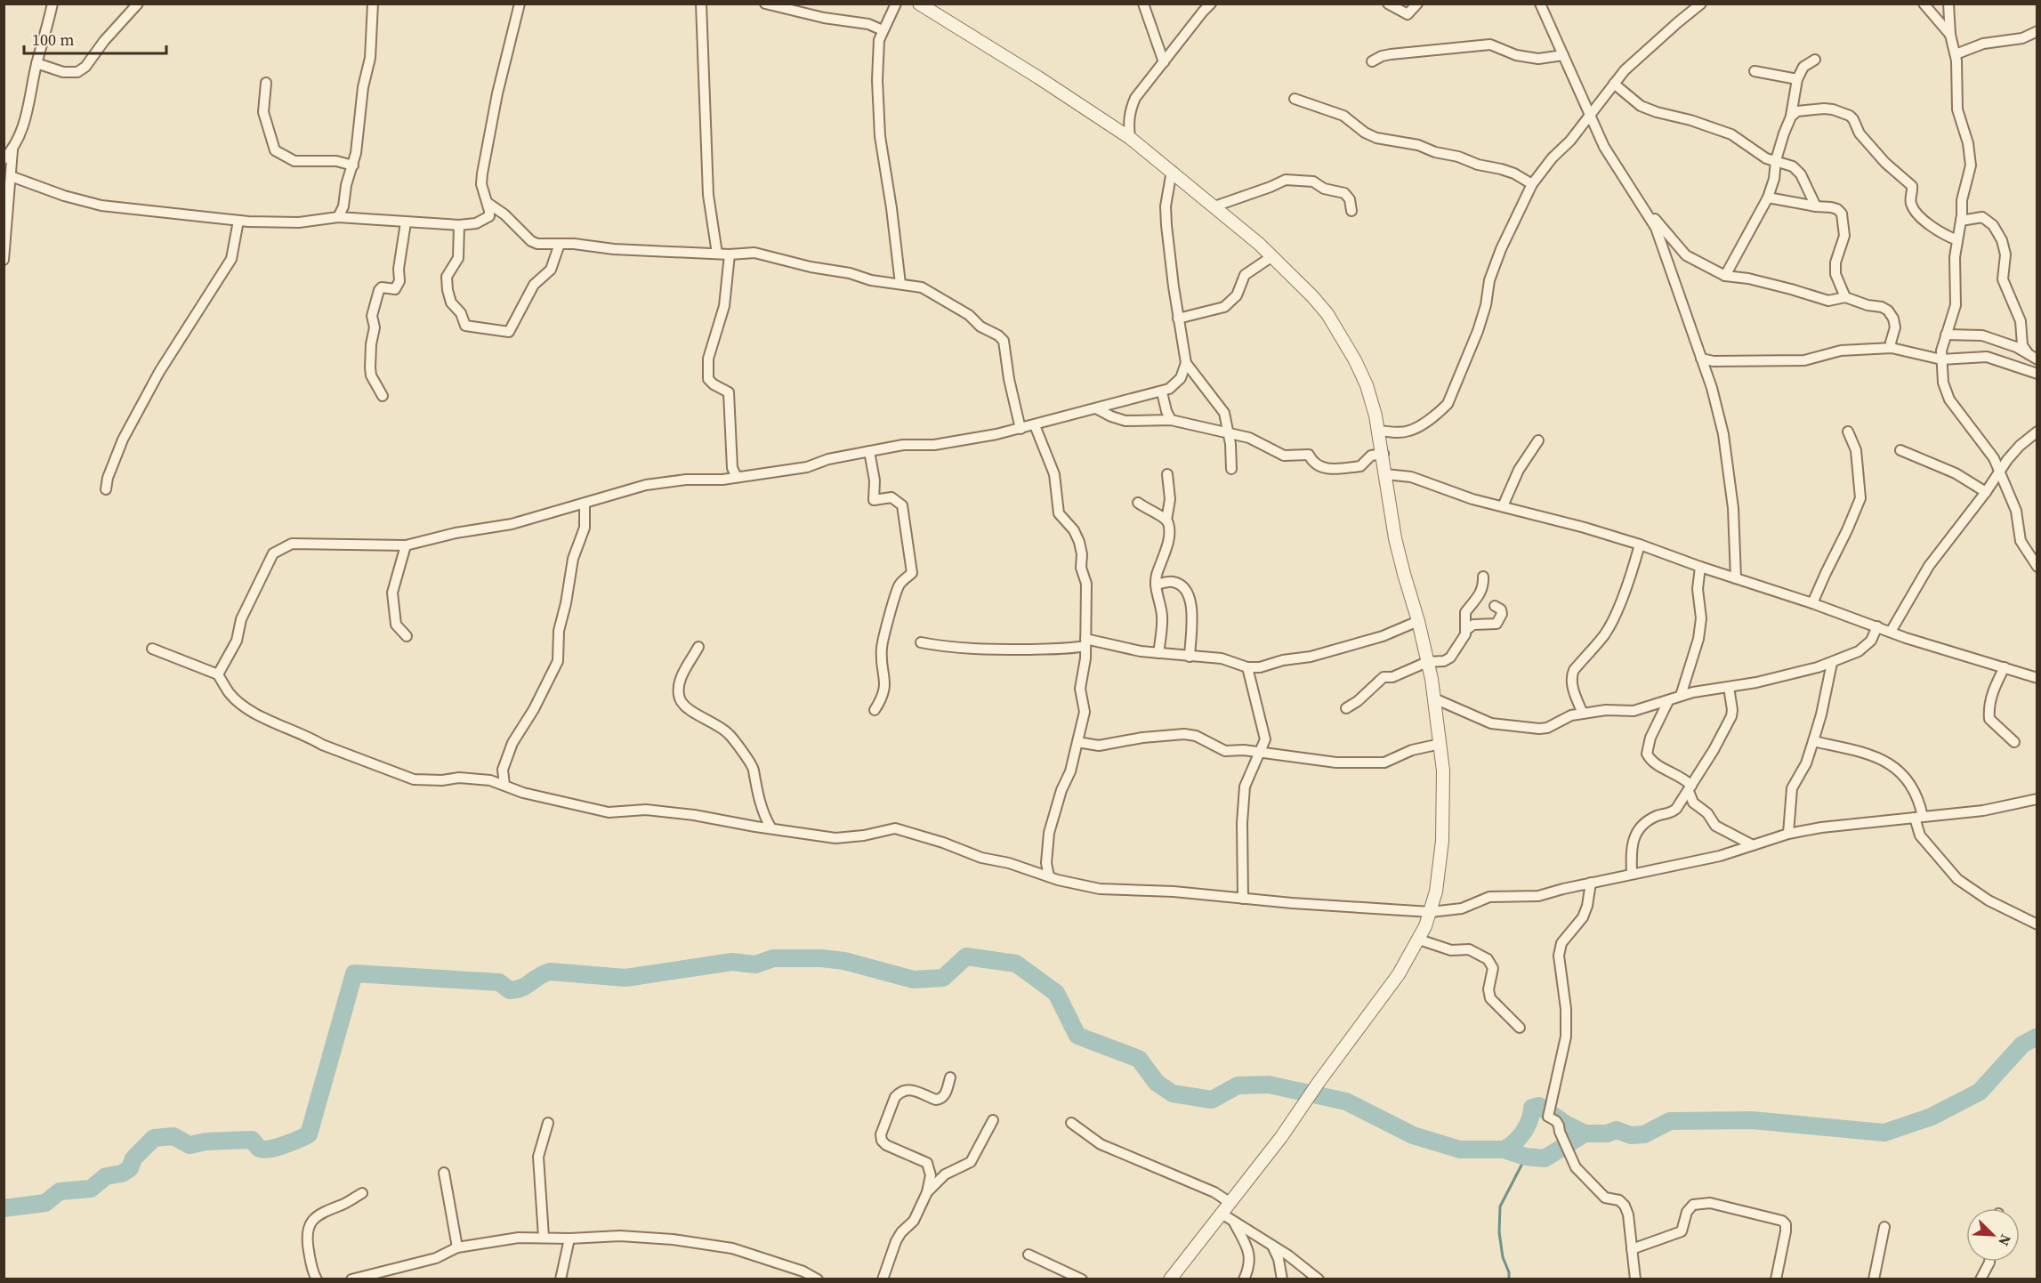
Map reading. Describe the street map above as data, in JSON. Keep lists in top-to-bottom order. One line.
{"scale_bar":"100 m","north":"bottom right"}
